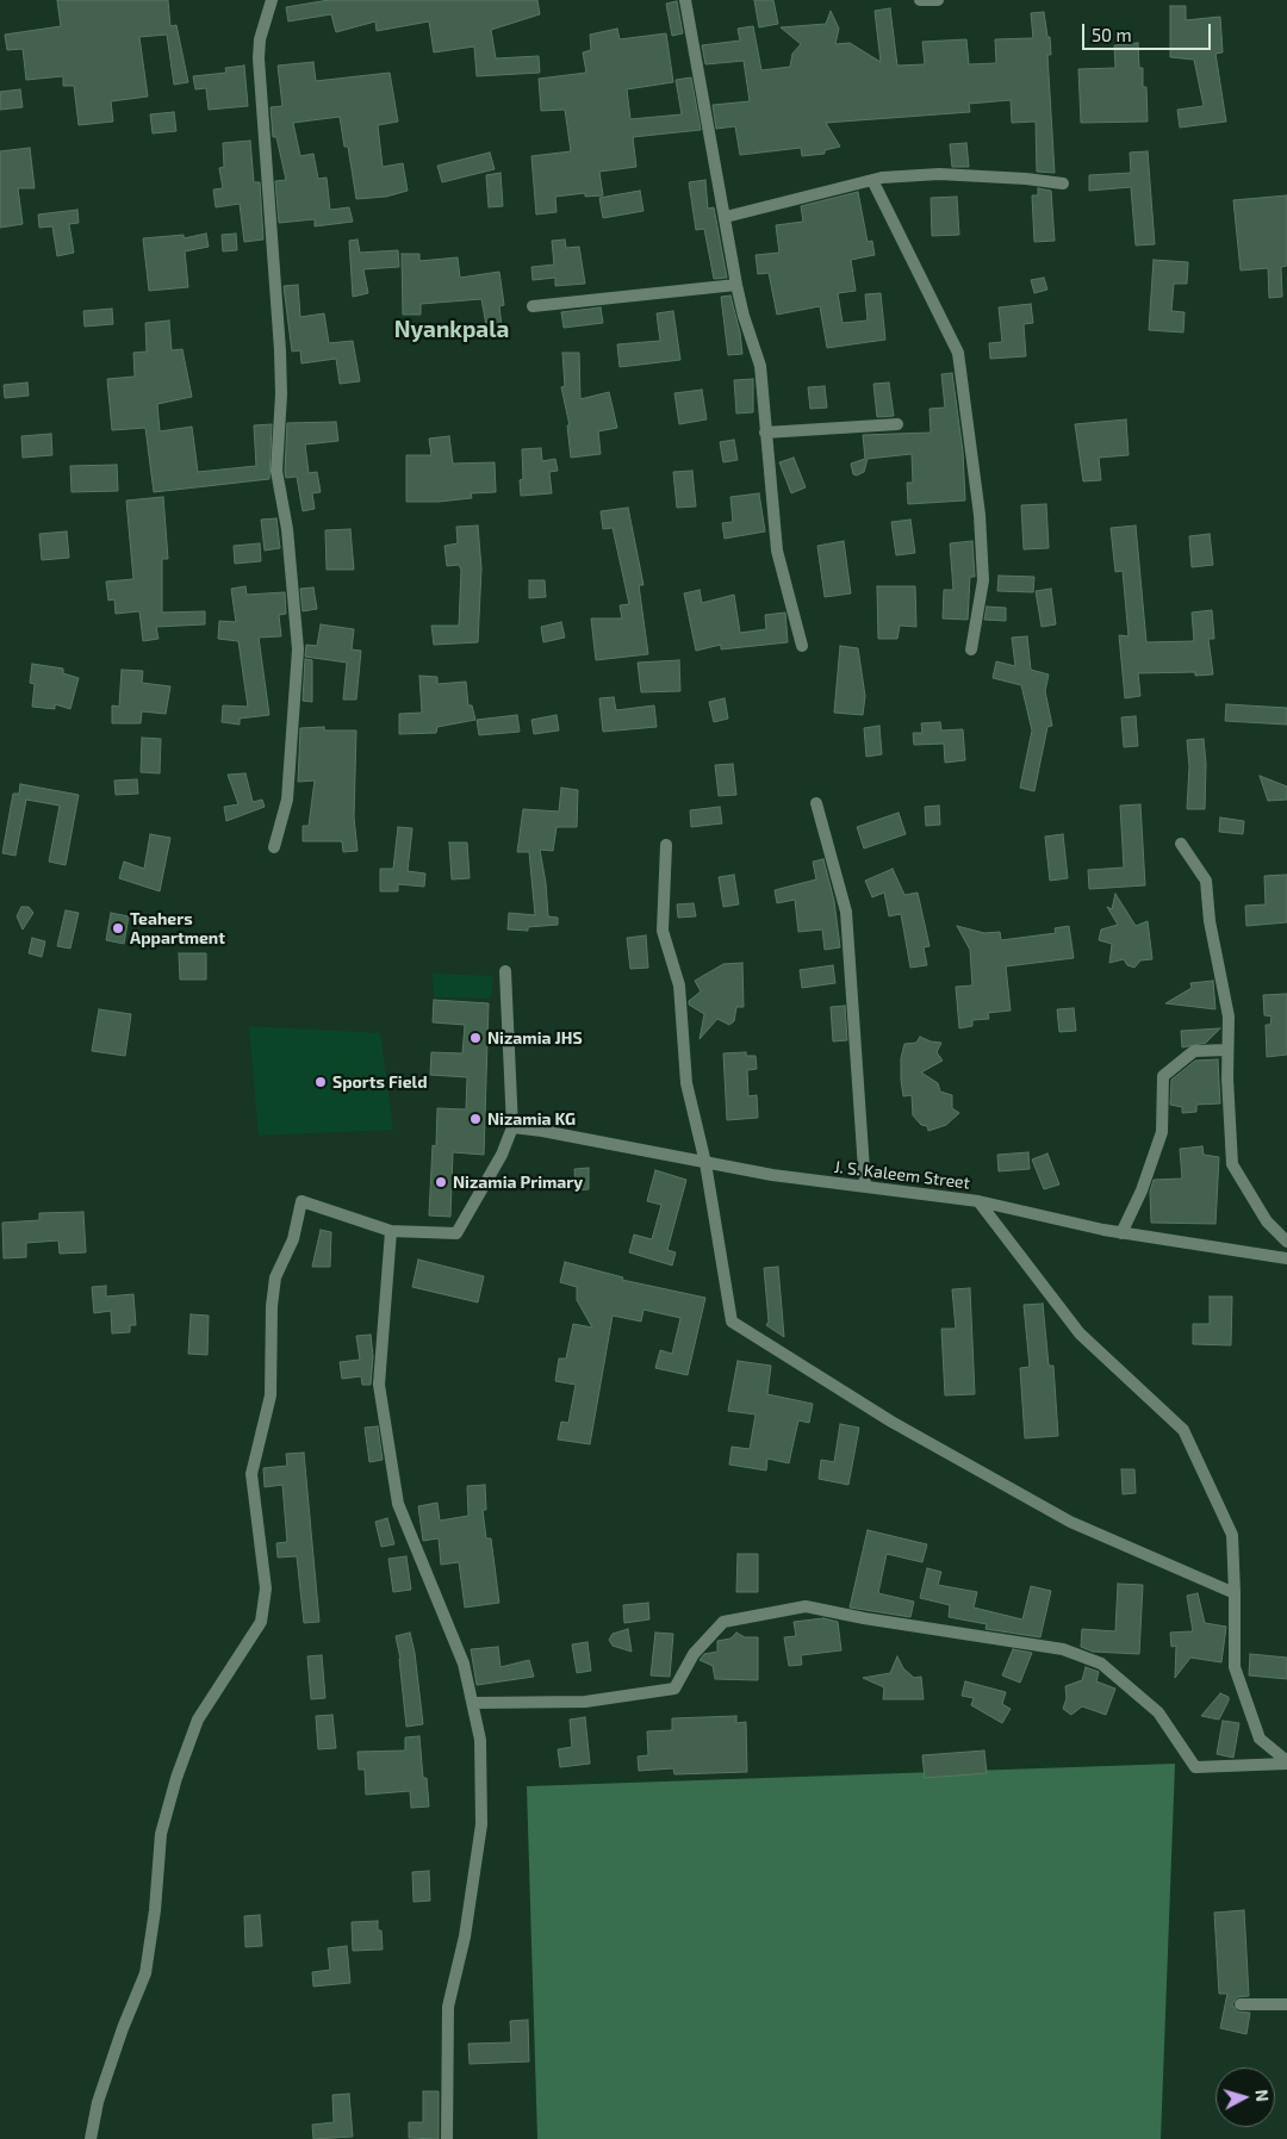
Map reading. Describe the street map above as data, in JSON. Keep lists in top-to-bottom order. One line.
{"streets":{"street":["J. S. Kaleem Street"]},"districts":["Nyankpala"],"places":["Teahers Appartment","Nizamia JHS","Sports Field","Nizamia KG","Nizamia Primary"],"scale_bar":"50 m","north":"right"}
